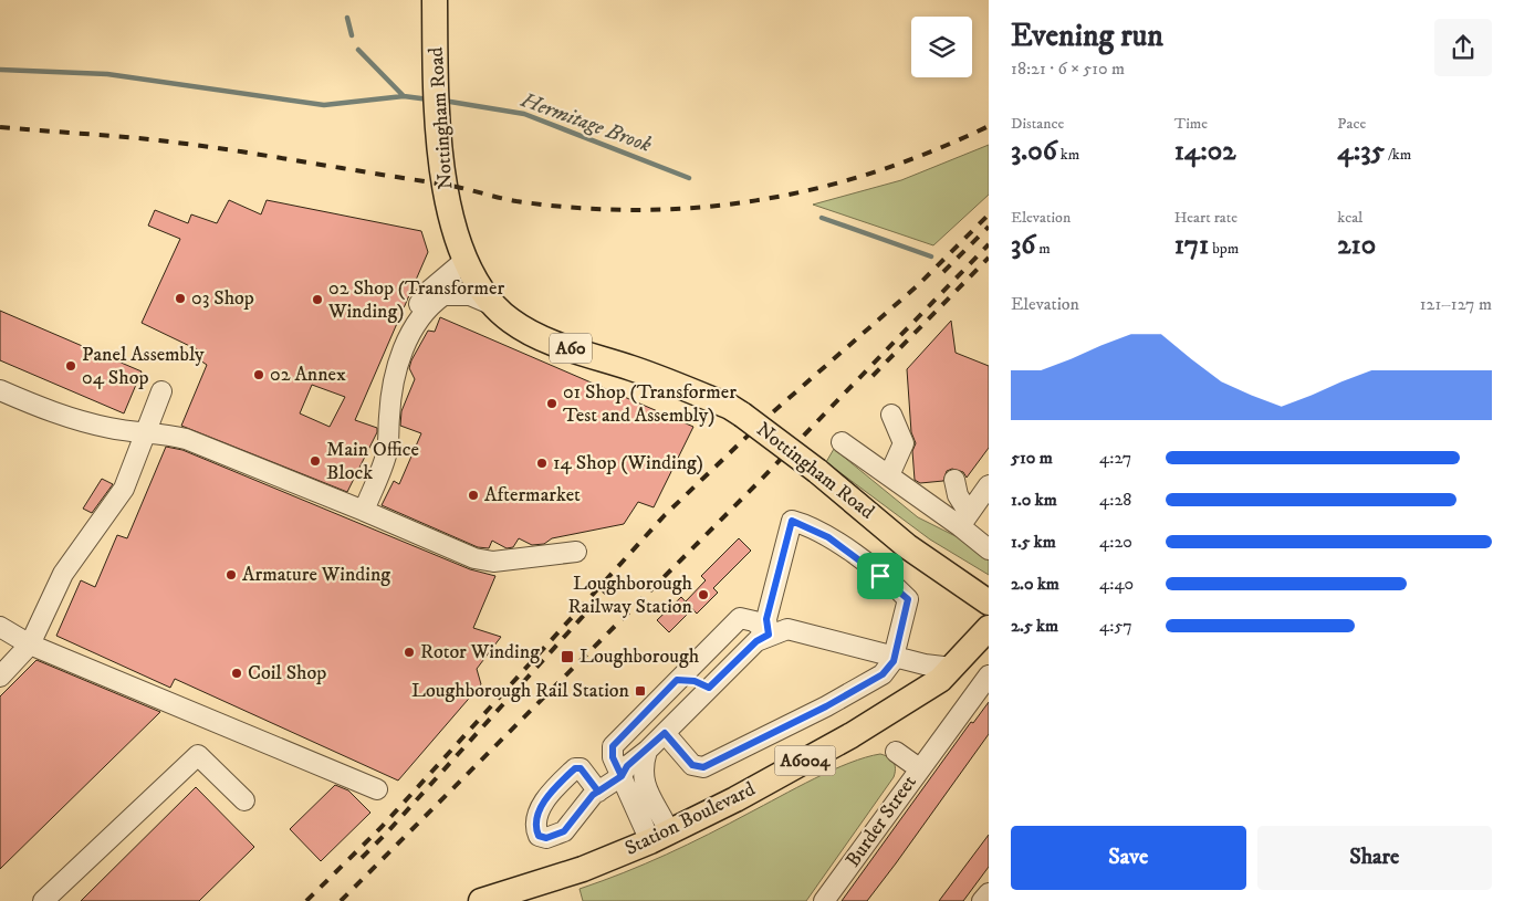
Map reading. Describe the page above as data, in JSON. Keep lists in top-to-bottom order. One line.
{"streets":{"main road":["Nottingham Road","A60","A6004","Station Boulevard"],"street":["Burder Street"]},"water":["Hermitage Brook"],"places":{"other":["03 Shop","02 Shop (Transformer Winding)","Panel Assembly 04 Shop","02 Annex","01 Shop (Transformer Test and Assembly)","Main Office Block","14 Shop (Winding)","Aftermarket","Armature Winding","Loughborough Railway Station","Rotor Winding","Coil Shop"],"transit":["Loughborough","Loughborough Rail Station"]},"page":{"heading":["Evening run","18:21 · 6 × 510 m"],"stats":[["Distance","3.06 km"],["Time","14:02"],["Pace","4:35 /km"],["Elevation","36 m"],["Heart rate","171 bpm"],["kcal","210"]],"chart":["Elevation","121–127 m"],"list":[{"name":"510 m","note":"4:27"},{"name":"1.0 km","note":"4:28"},{"name":"1.5 km","note":"4:20"},{"name":"2.0 km","note":"4:40"},{"name":"2.5 km","note":"4:57"}],"buttons":["Save","Share"]}}
